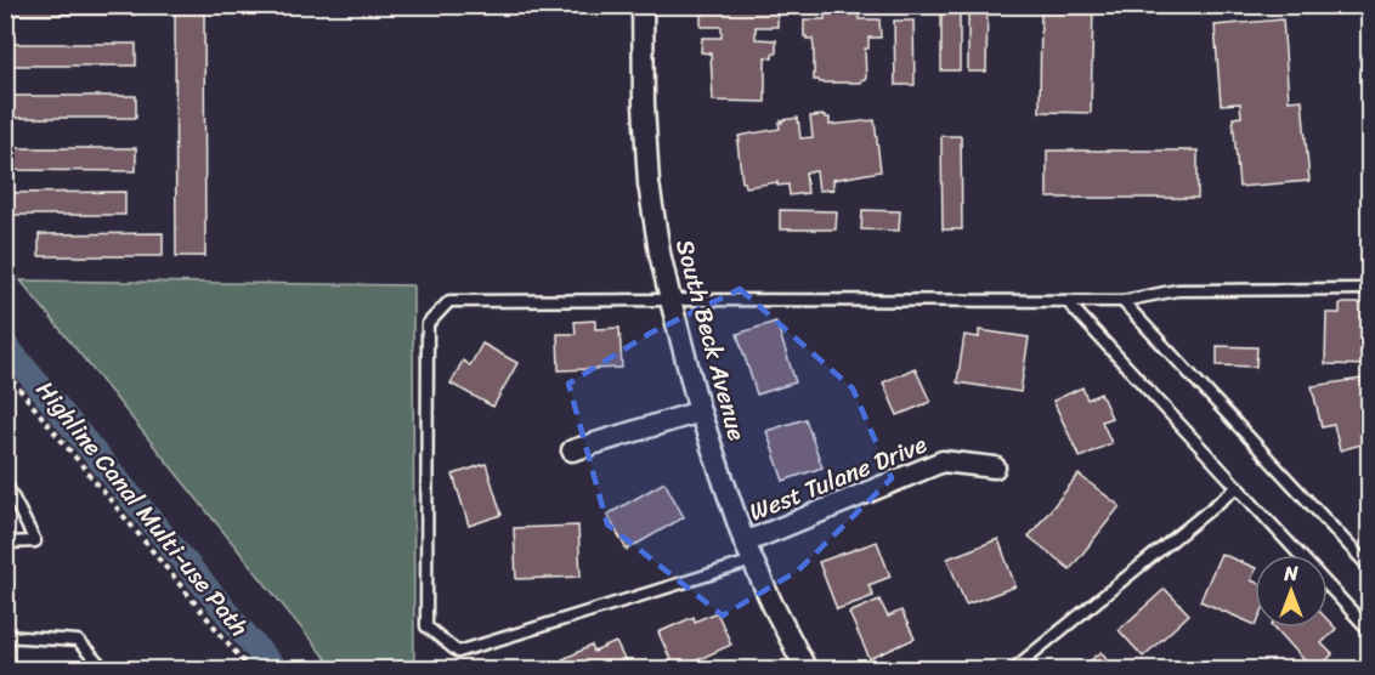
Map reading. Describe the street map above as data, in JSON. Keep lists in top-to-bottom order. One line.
{"streets":{"street":["South Beck Avenue","West Tulane Drive"],"path":["Highline Canal Multi-use Path"]},"crossings":[["South Beck Avenue","West Tulane Drive"]],"north":"top"}
